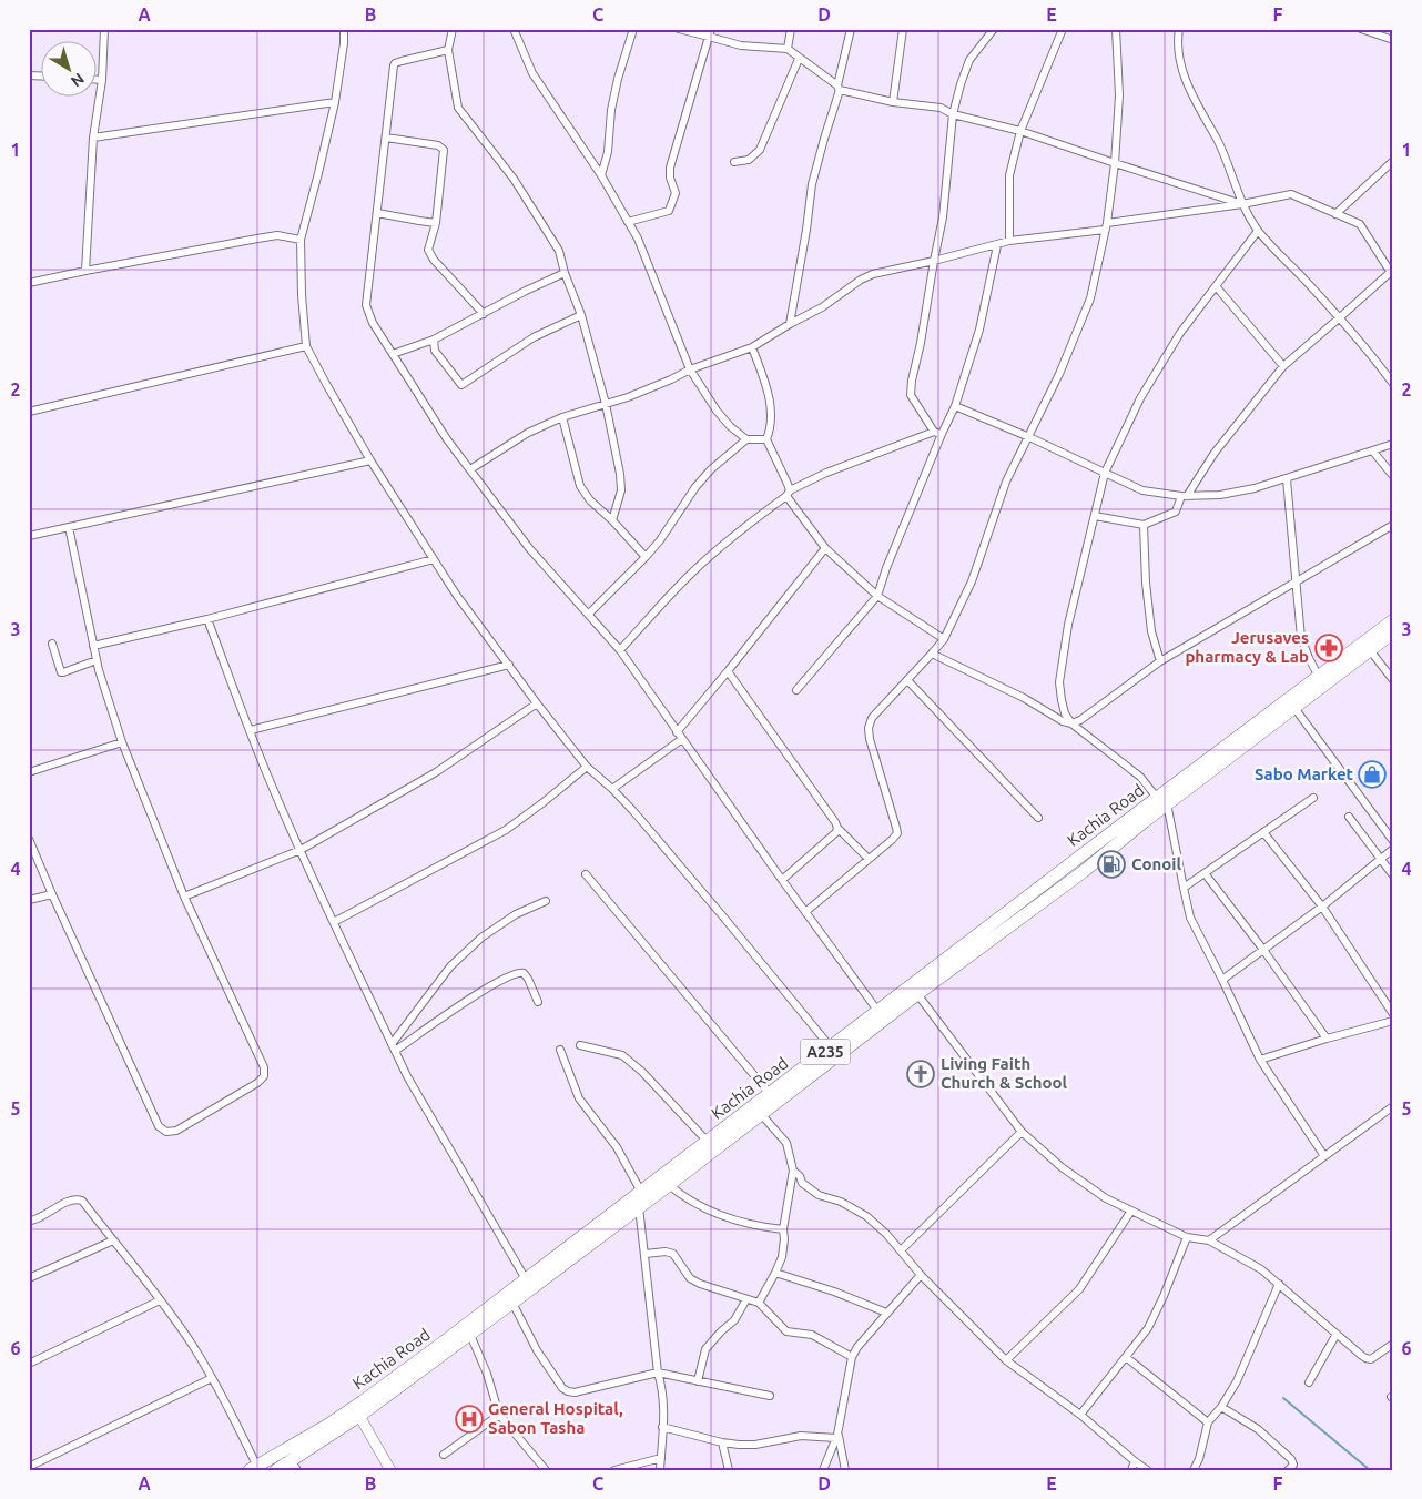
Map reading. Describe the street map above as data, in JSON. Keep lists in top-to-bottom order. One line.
{"streets":{"highway":["Kachia Road","A235"]},"places":{"pharmacy":["Jerusaves pharmacy & Lab"],"shop":["Sabo Market"],"fuel station":["Conoil"],"church":["Living Faith Church & School"],"hospital":["General Hospital, Sabon Tasha"]},"north":"bottom right","grid":{"columns":["A","B","C","D","E","F"],"rows":["1","2","3","4","5","6"]}}
